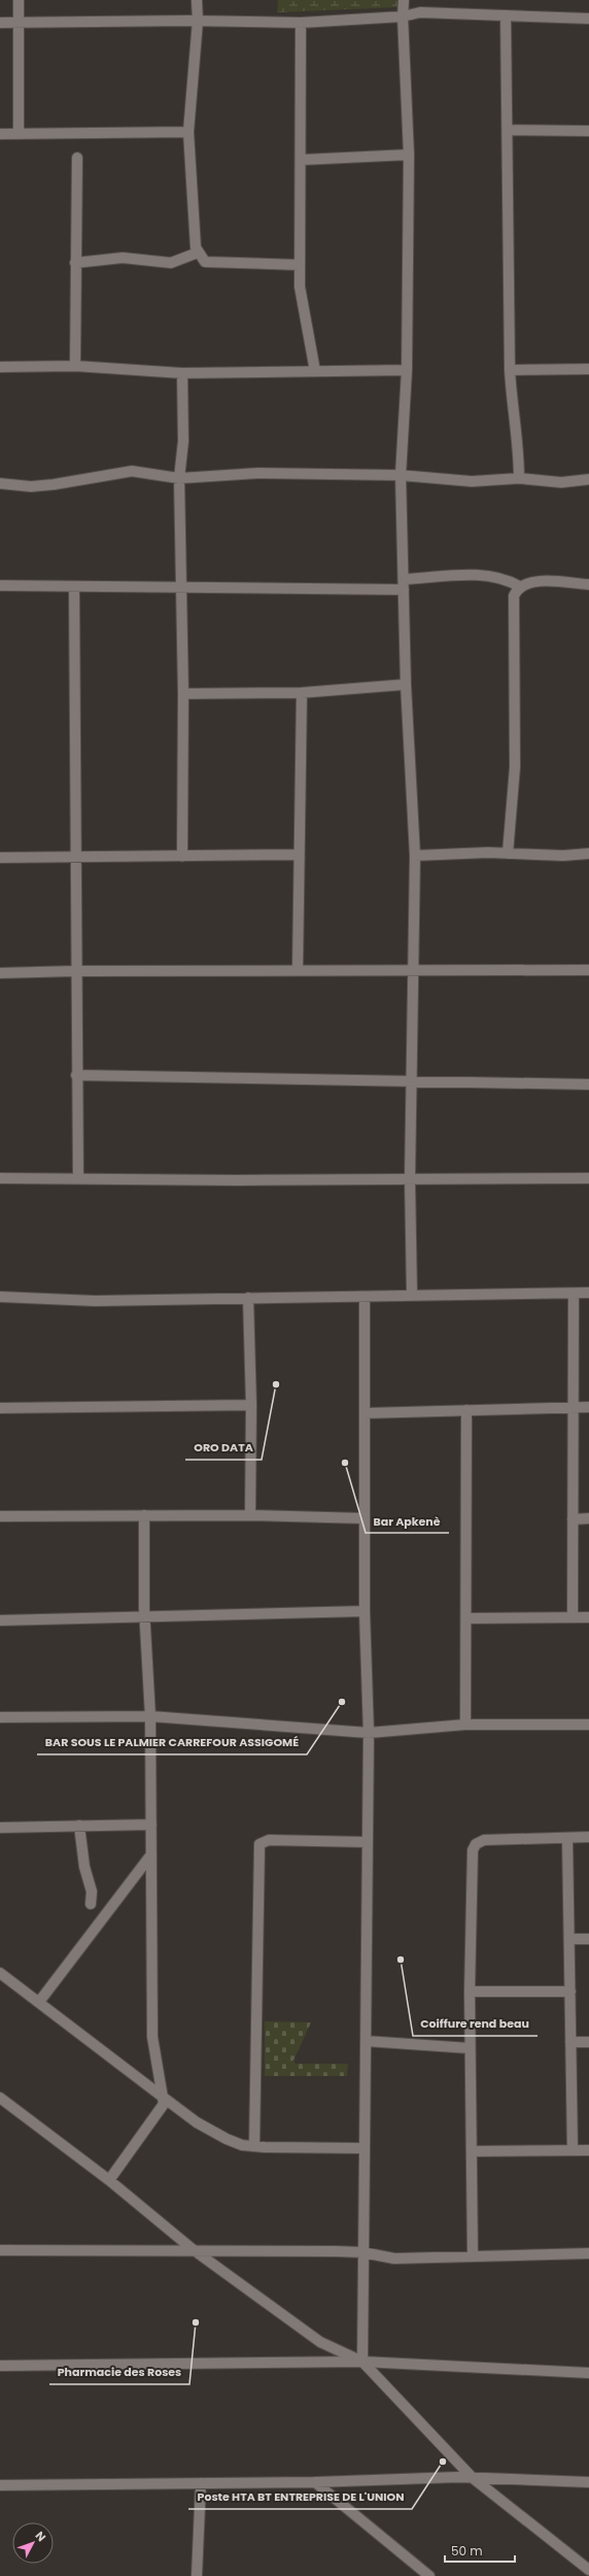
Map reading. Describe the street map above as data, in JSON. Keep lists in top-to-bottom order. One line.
{"places":["ORO DATA","Bar Apkenè","BAR SOUS LE PALMIER CARREFOUR ASSIGOMÉ","Coiffure rend beau","Pharmacie des Roses","Poste HTA BT ENTREPRISE DE L'UNION"],"scale_bar":"50 m","north":"top right"}
